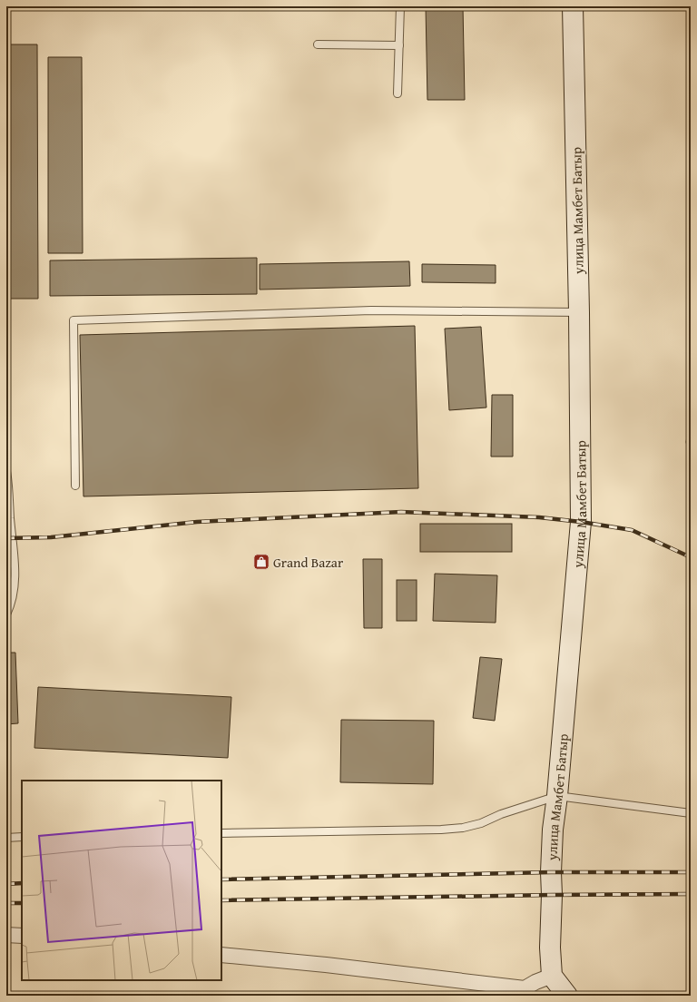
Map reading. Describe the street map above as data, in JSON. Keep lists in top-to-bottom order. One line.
{"streets":{"main road":["улица Мамбет Батыр"]},"places":{"shop":["Grand Bazar"]}}
